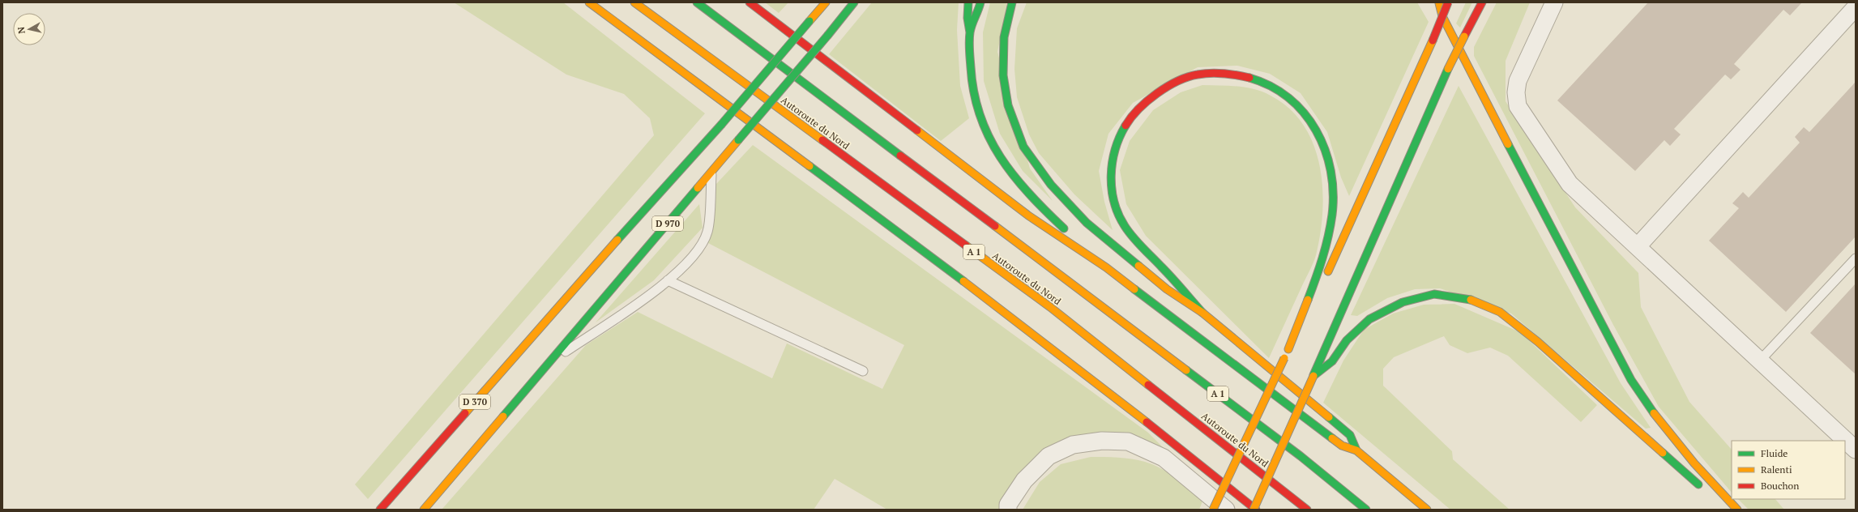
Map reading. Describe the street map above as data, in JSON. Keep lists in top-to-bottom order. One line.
{"streets":{"main road":["Autoroute du Nord","D 970","A 1","D 370"]},"crossings":[["D 970","D 370"]],"legend":["Fluide","Ralenti","Bouchon"],"north":"left"}
